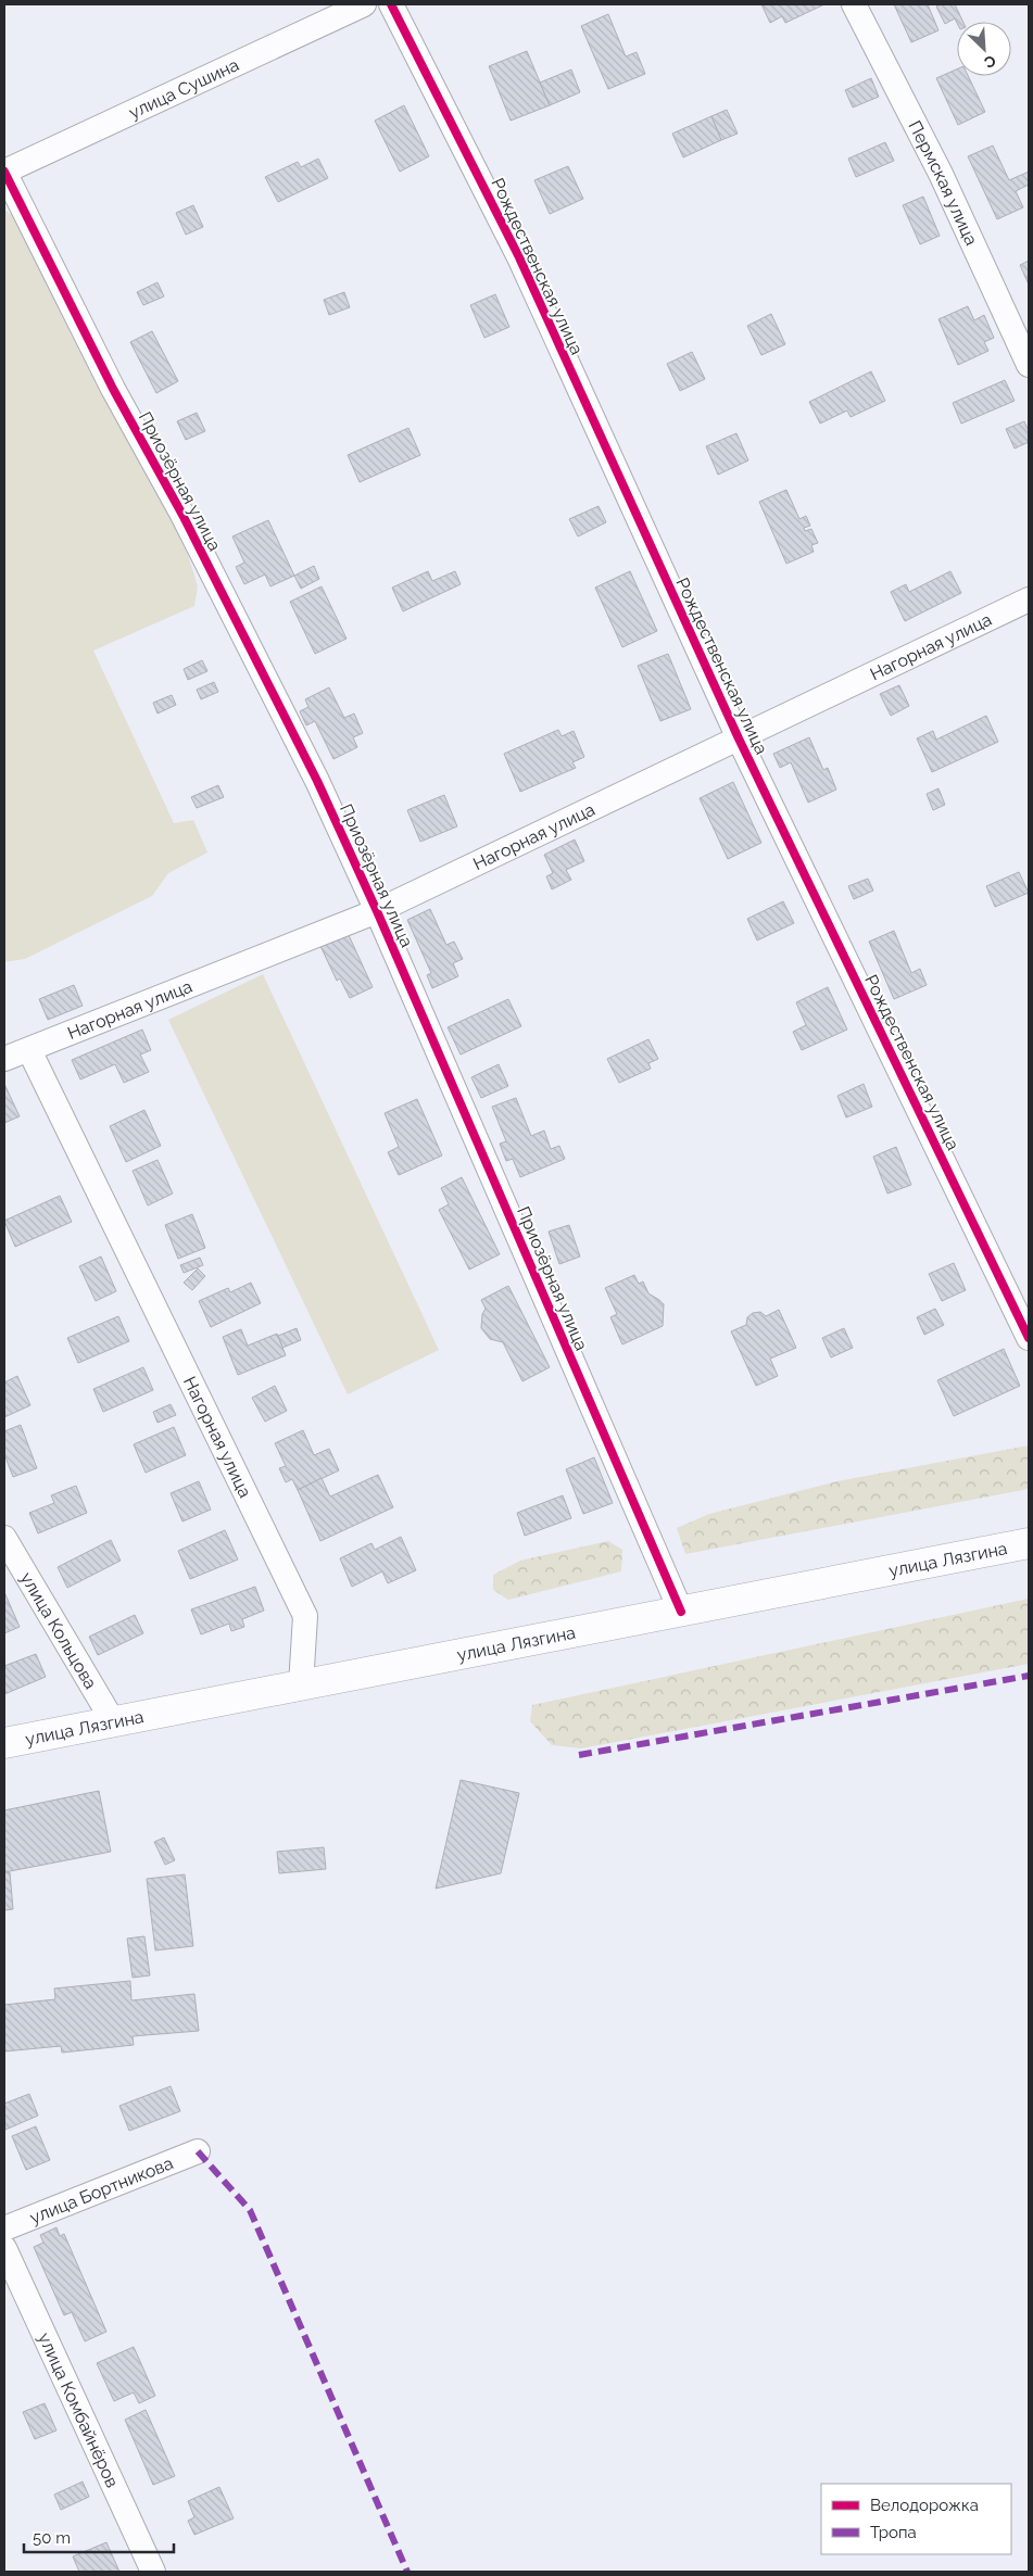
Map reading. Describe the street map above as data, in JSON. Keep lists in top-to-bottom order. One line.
{"streets":{"main road":["улица Лязгина"],"street":["улица Сушина","Пермская улица","Рождественская улица","Приозёрная улица","Нагорная улица","улица Кольцова","улица Бортникова","улица Комбайнёров"]},"crossings":[["улица Сушина","Приозёрная улица"],["Рождественская улица","Нагорная улица"],["Приозёрная улица","Нагорная улица"],["Приозёрная улица","улица Лязгина"],["Нагорная улица","улица Лязгина"],["улица Лязгина","улица Кольцова"]],"legend":["Велодорожка","Тропа"],"scale_bar":"50 m","north":"bottom right"}
